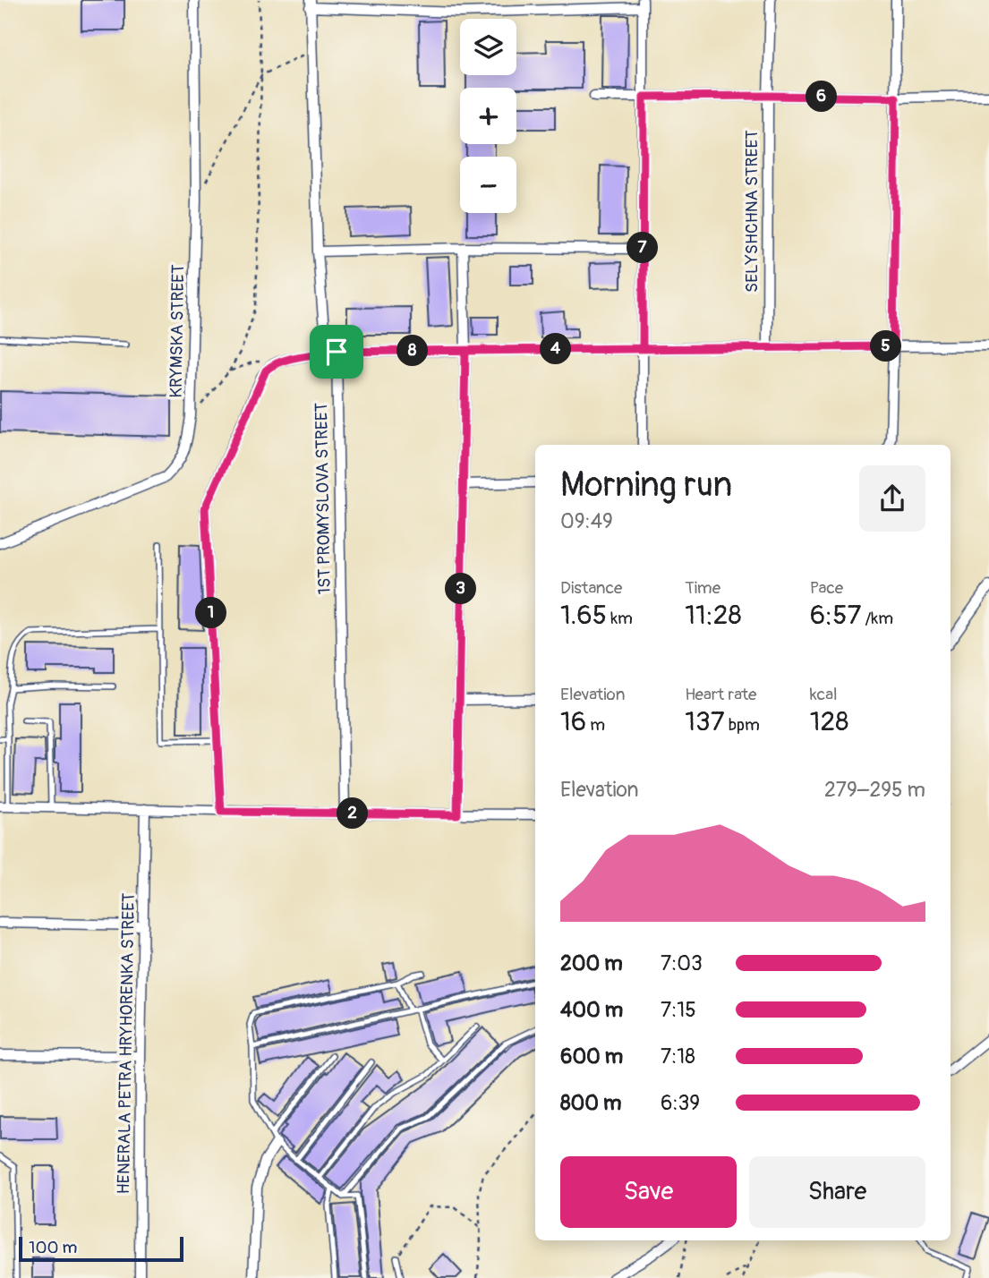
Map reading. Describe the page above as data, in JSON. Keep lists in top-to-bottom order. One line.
{"streets":{"street":["SELYSHCHNA STREET","KRYMSKA STREET","1ST PROMYSLOVA STREET","HENERALA PETRA HRYHORENKA STREET"]},"scale_bar":"100 m","page":{"map_buttons":["+","−"],"pins":["6","7","5","4","8","3","1","2"],"heading":["Morning run","09:49"],"stats":[["Distance","1.65 km"],["Time","11:28"],["Pace","6:57 /km"],["Elevation","16 m"],["Heart rate","137 bpm"],["kcal","128"]],"chart":["Elevation","279–295 m"],"list":[{"name":"200 m","note":"7:03"},{"name":"400 m","note":"7:15"},{"name":"600 m","note":"7:18"},{"name":"800 m","note":"6:39"}],"buttons":["Save","Share"],"scale":"100 m"}}
